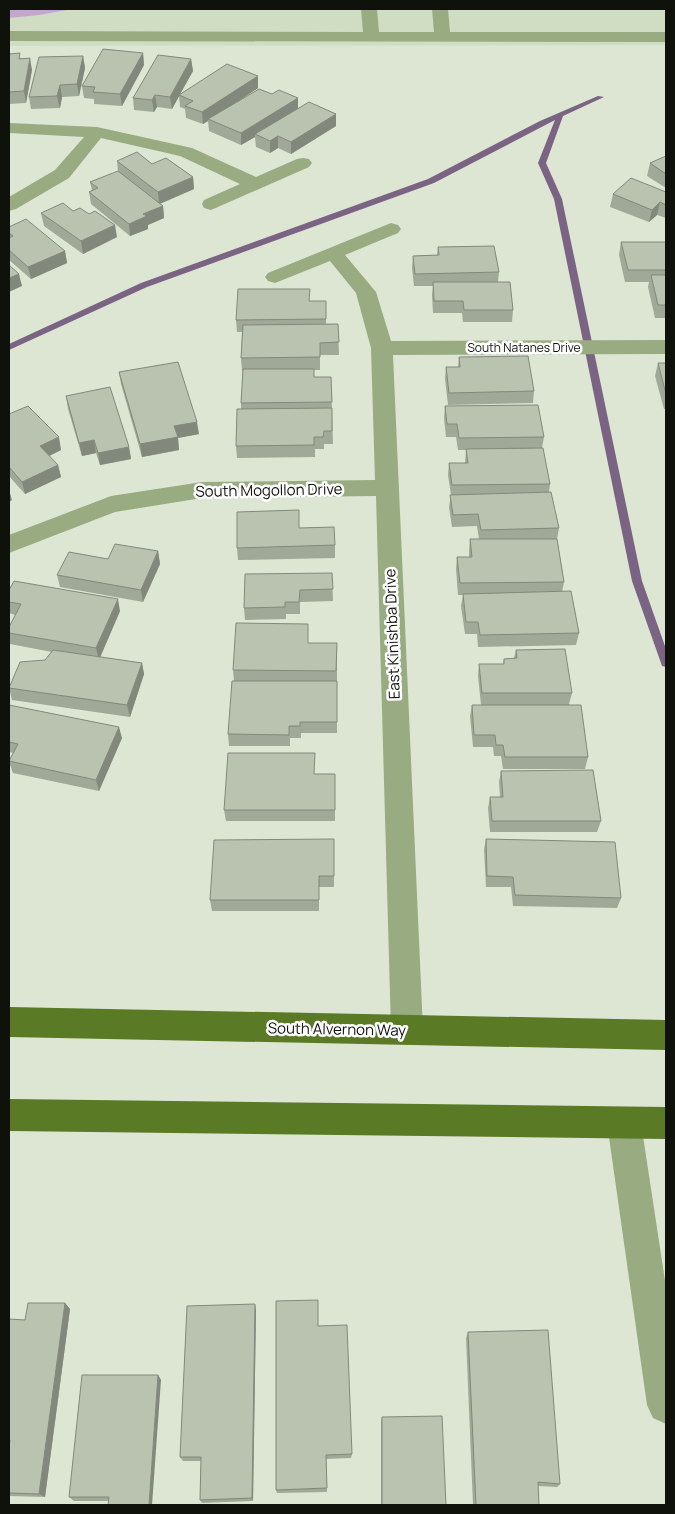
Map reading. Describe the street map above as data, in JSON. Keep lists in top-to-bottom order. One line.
{"streets":{"main road":["South Alvernon Way"],"street":["South Natanes Drive","South Mogollon Drive","East Kinishba Drive"]},"crossings":[["South Natanes Drive","East Kinishba Drive"],["South Mogollon Drive","East Kinishba Drive"],["East Kinishba Drive","South Alvernon Way"]]}
